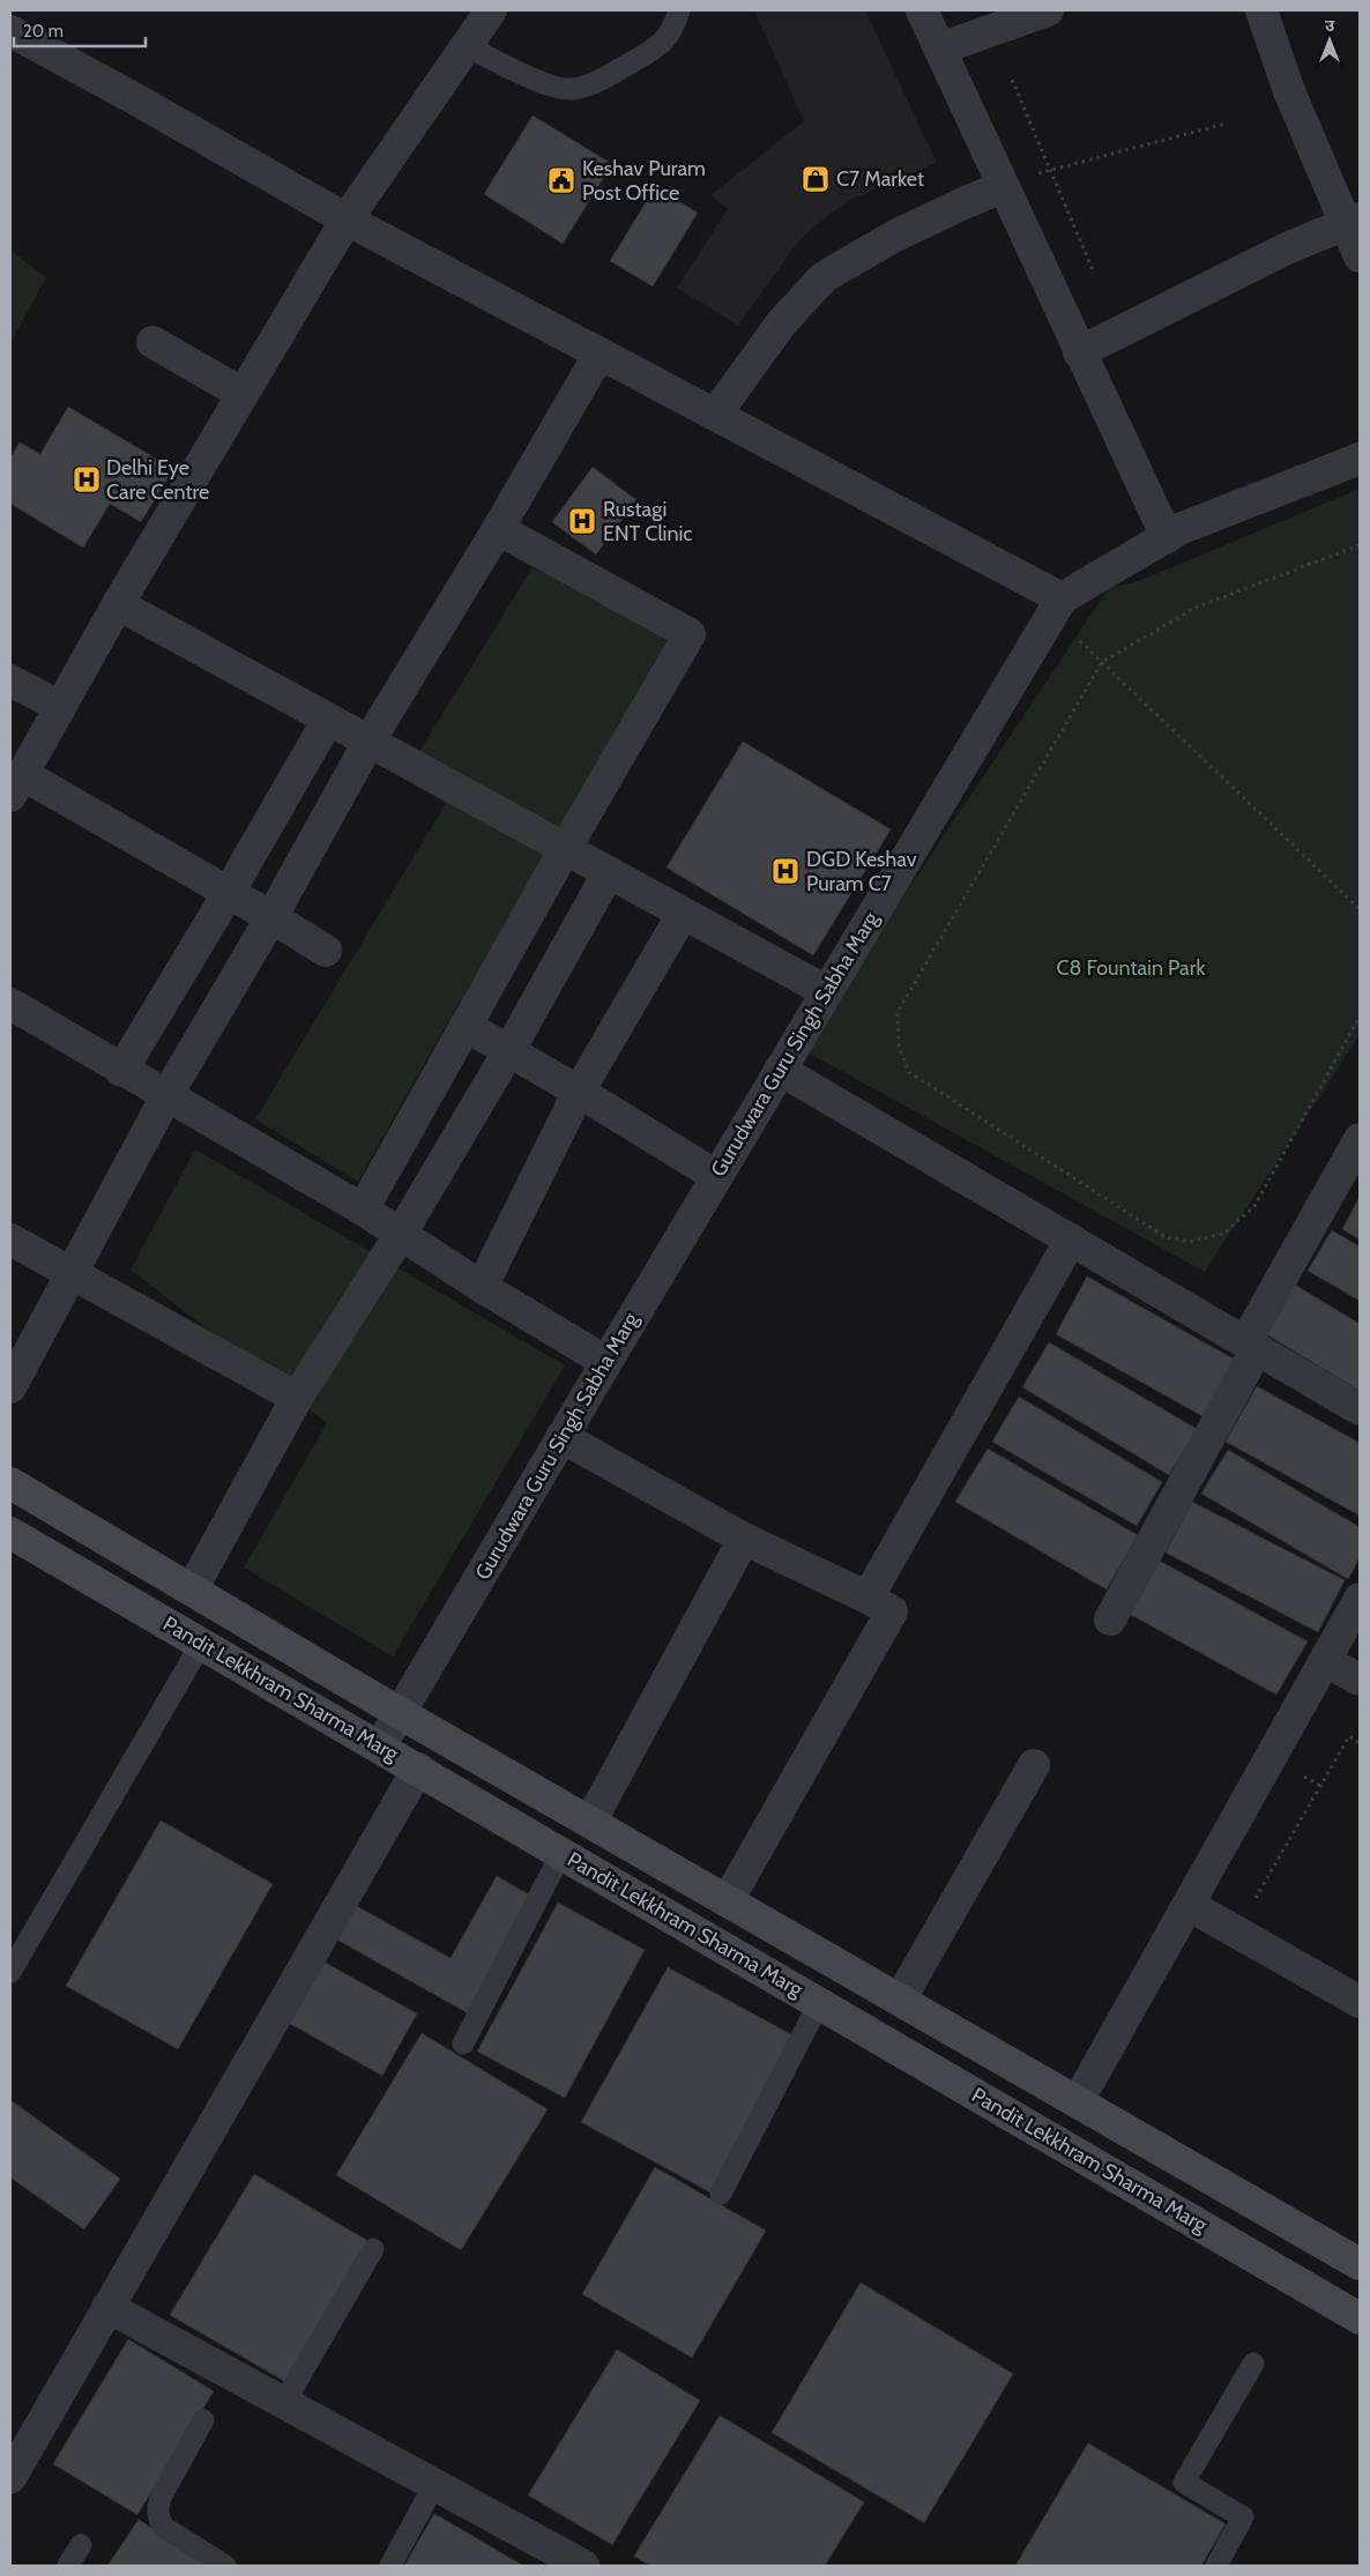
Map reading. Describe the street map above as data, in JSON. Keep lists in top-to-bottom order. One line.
{"streets":{"main road":["Pandit Lekkhram Sharma Marg"],"street":["Gurudwara Guru Singh Sabha Marg"]},"crossings":[["Gurudwara Guru Singh Sabha Marg","Pandit Lekkhram Sharma Marg"]],"parks":["C8 Fountain Park"],"places":{"shop":["C7 Market"],"public building":["Keshav Puram Post Office"],"hospital":["Delhi Eye Care Centre","Rustagi ENT Clinic","DGD Keshav Puram C7"]},"scale_bar":"20 m","north":"top"}
